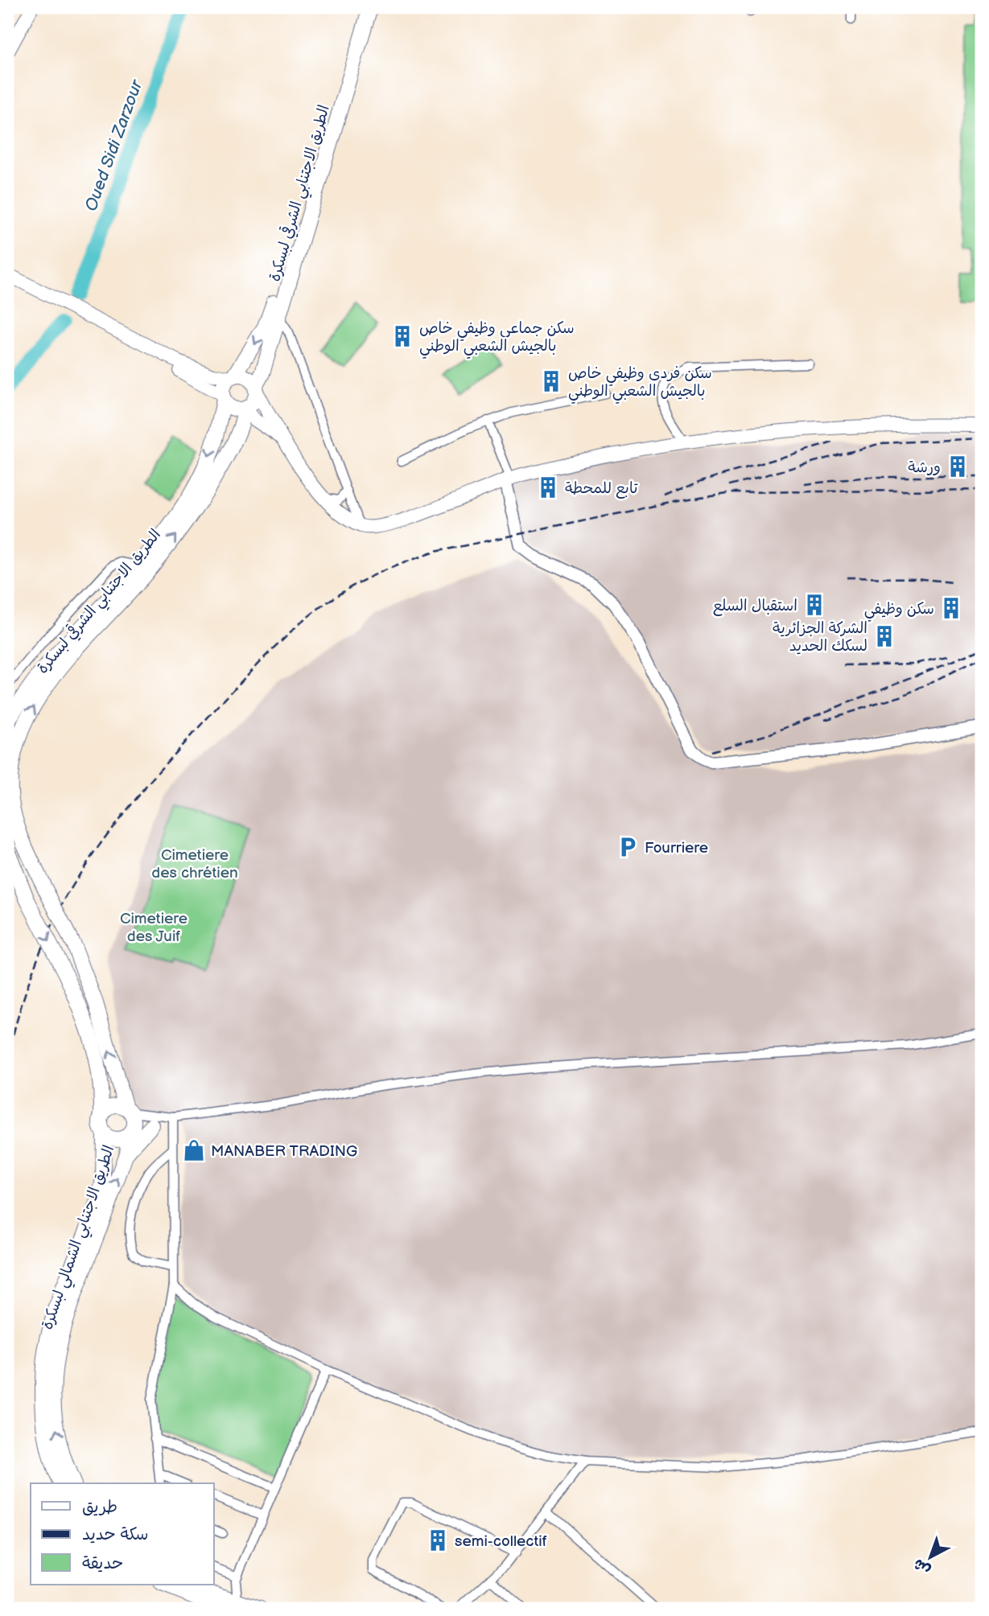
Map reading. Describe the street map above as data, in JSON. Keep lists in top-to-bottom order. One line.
{"streets":{"highway":["الطريق الاجتنابي الشرقي لبسكرة","الطريق الاجتنابي الشمالي لبسكرة"]},"crossings":[["الطريق الاجتنابي الشرقي لبسكرة","الطريق الاجتنابي الشمالي لبسكرة"]],"water":["Oued Sidi Zarzour"],"parks":["Cimetiere des chrétien","Cimetiere des Juif"],"places":{"building":["سكن جماعي وظيفي خاص بالجيش الشعبي الوطني","سكن فردي وظيفي خاص بالجيش الشعبي الوطني","ورشة","تابع للمحطة","استقبال السلع","سكن وظيفي","الشركة الجزائرية لسكك الحديد","semi-collectif"],"parking":["Fourriere"],"shop":["MANABER TRADING"]},"legend":["طريق","سكة حديد","حديقة"],"north":"bottom left"}
